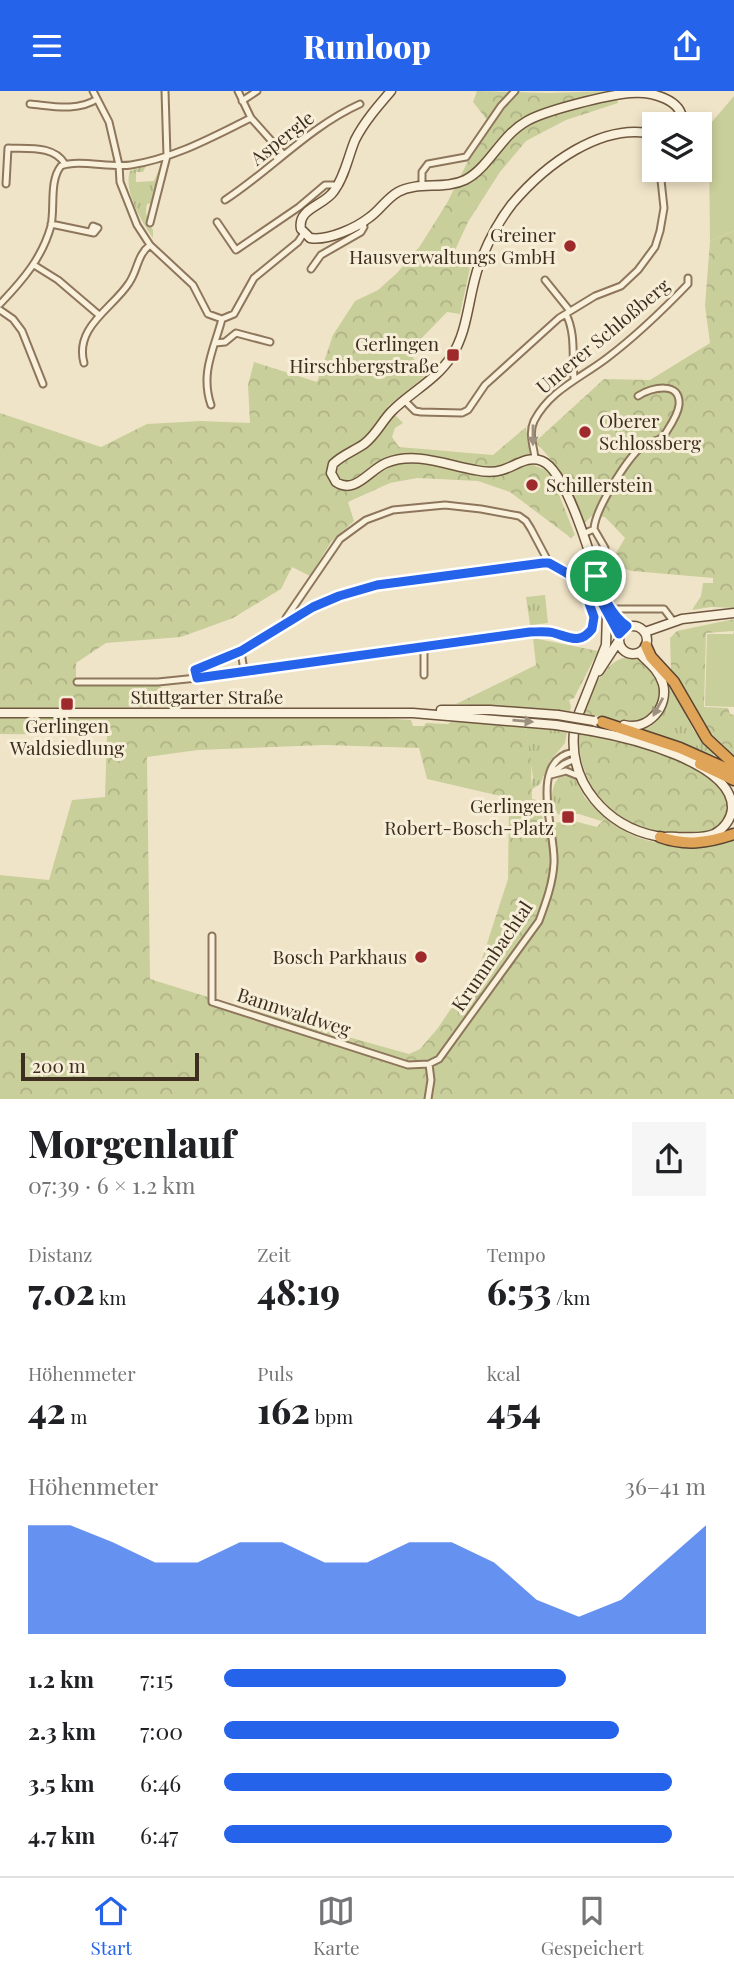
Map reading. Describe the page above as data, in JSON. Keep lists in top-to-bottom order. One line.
{"streets":{"main road":["Stuttgarter Straße"],"street":["Aspergle","Unterer Schloßberg","Krummbachtal","Bannwaldweg"]},"crossings":[["Krummbachtal","Bannwaldweg"]],"one_way":["Unterer Schloßberg"],"places":{"other":["Greiner Hausverwaltungs GmbH","Oberer Schlossberg","Schillerstein","Bosch Parkhaus"],"transit":["Gerlingen Hirschbergstraße","Gerlingen Waldsiedlung","Gerlingen Robert-Bosch-Platz"]},"scale_bar":"200 m","page":{"header":"Runloop","scale":"200 m","heading":["Morgenlauf","07:39 · 6 × 1.2 km"],"stats":[["Distanz","7.02 km"],["Zeit","48:19"],["Tempo","6:53 /km"],["Höhenmeter","42 m"],["Puls","162 bpm"],["kcal","454"]],"chart":["Höhenmeter","36–41 m"],"list":[{"name":"1.2 km","note":"7:15"},{"name":"2.3 km","note":"7:00"},{"name":"3.5 km","note":"6:46"},{"name":"4.7 km","note":"6:47"}],"tabs":["Start","Karte","Gespeichert"]}}
